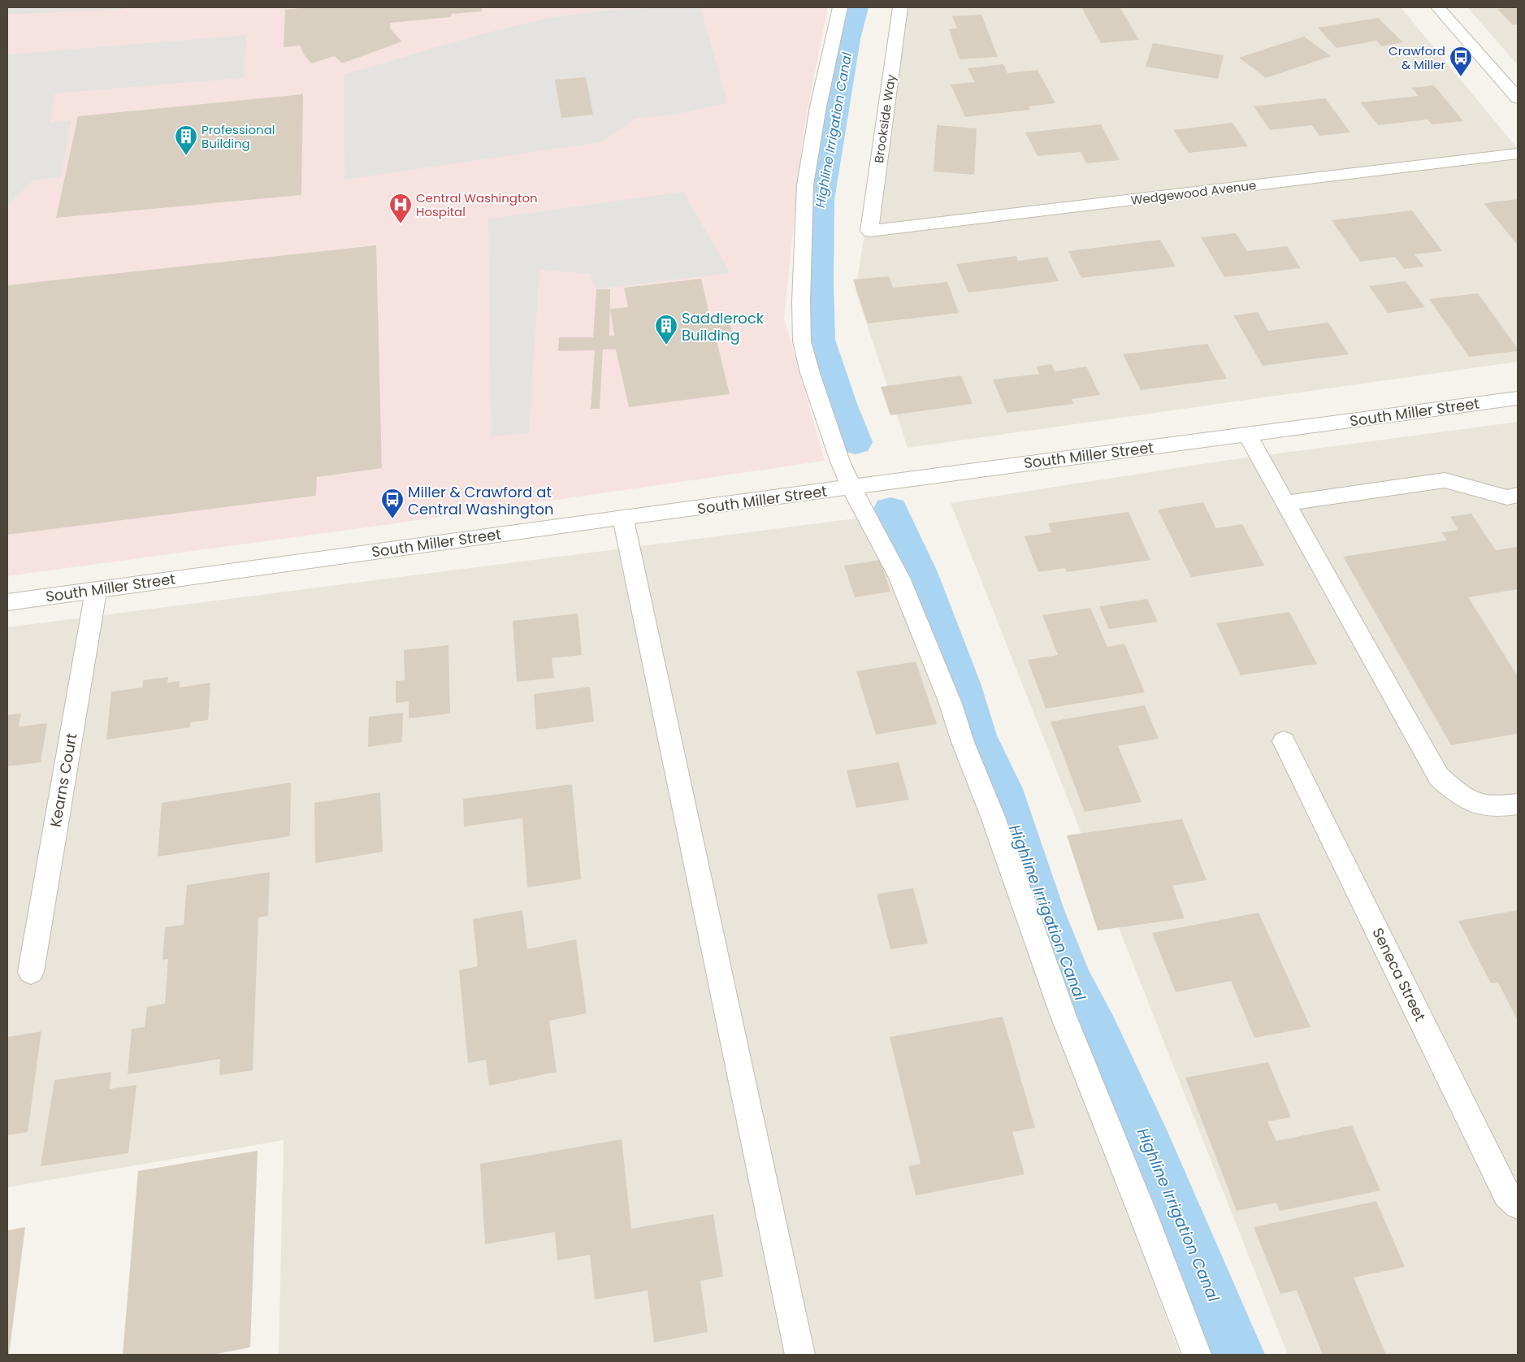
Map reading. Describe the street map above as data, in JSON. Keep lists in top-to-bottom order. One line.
{"streets":{"street":["Brookside Way","Wedgewood Avenue","South Miller Street","Kearns Court","Seneca Street"]},"crossings":[["Brookside Way","Wedgewood Avenue"],["South Miller Street","Kearns Court"]],"water":["Highline Irrigation Canal"],"places":{"bus stop":["Crawford & Miller","Miller & Crawford at Central Washington"],"building":["Professional Building","Saddlerock Building"],"hospital":["Central Washington Hospital"]}}
